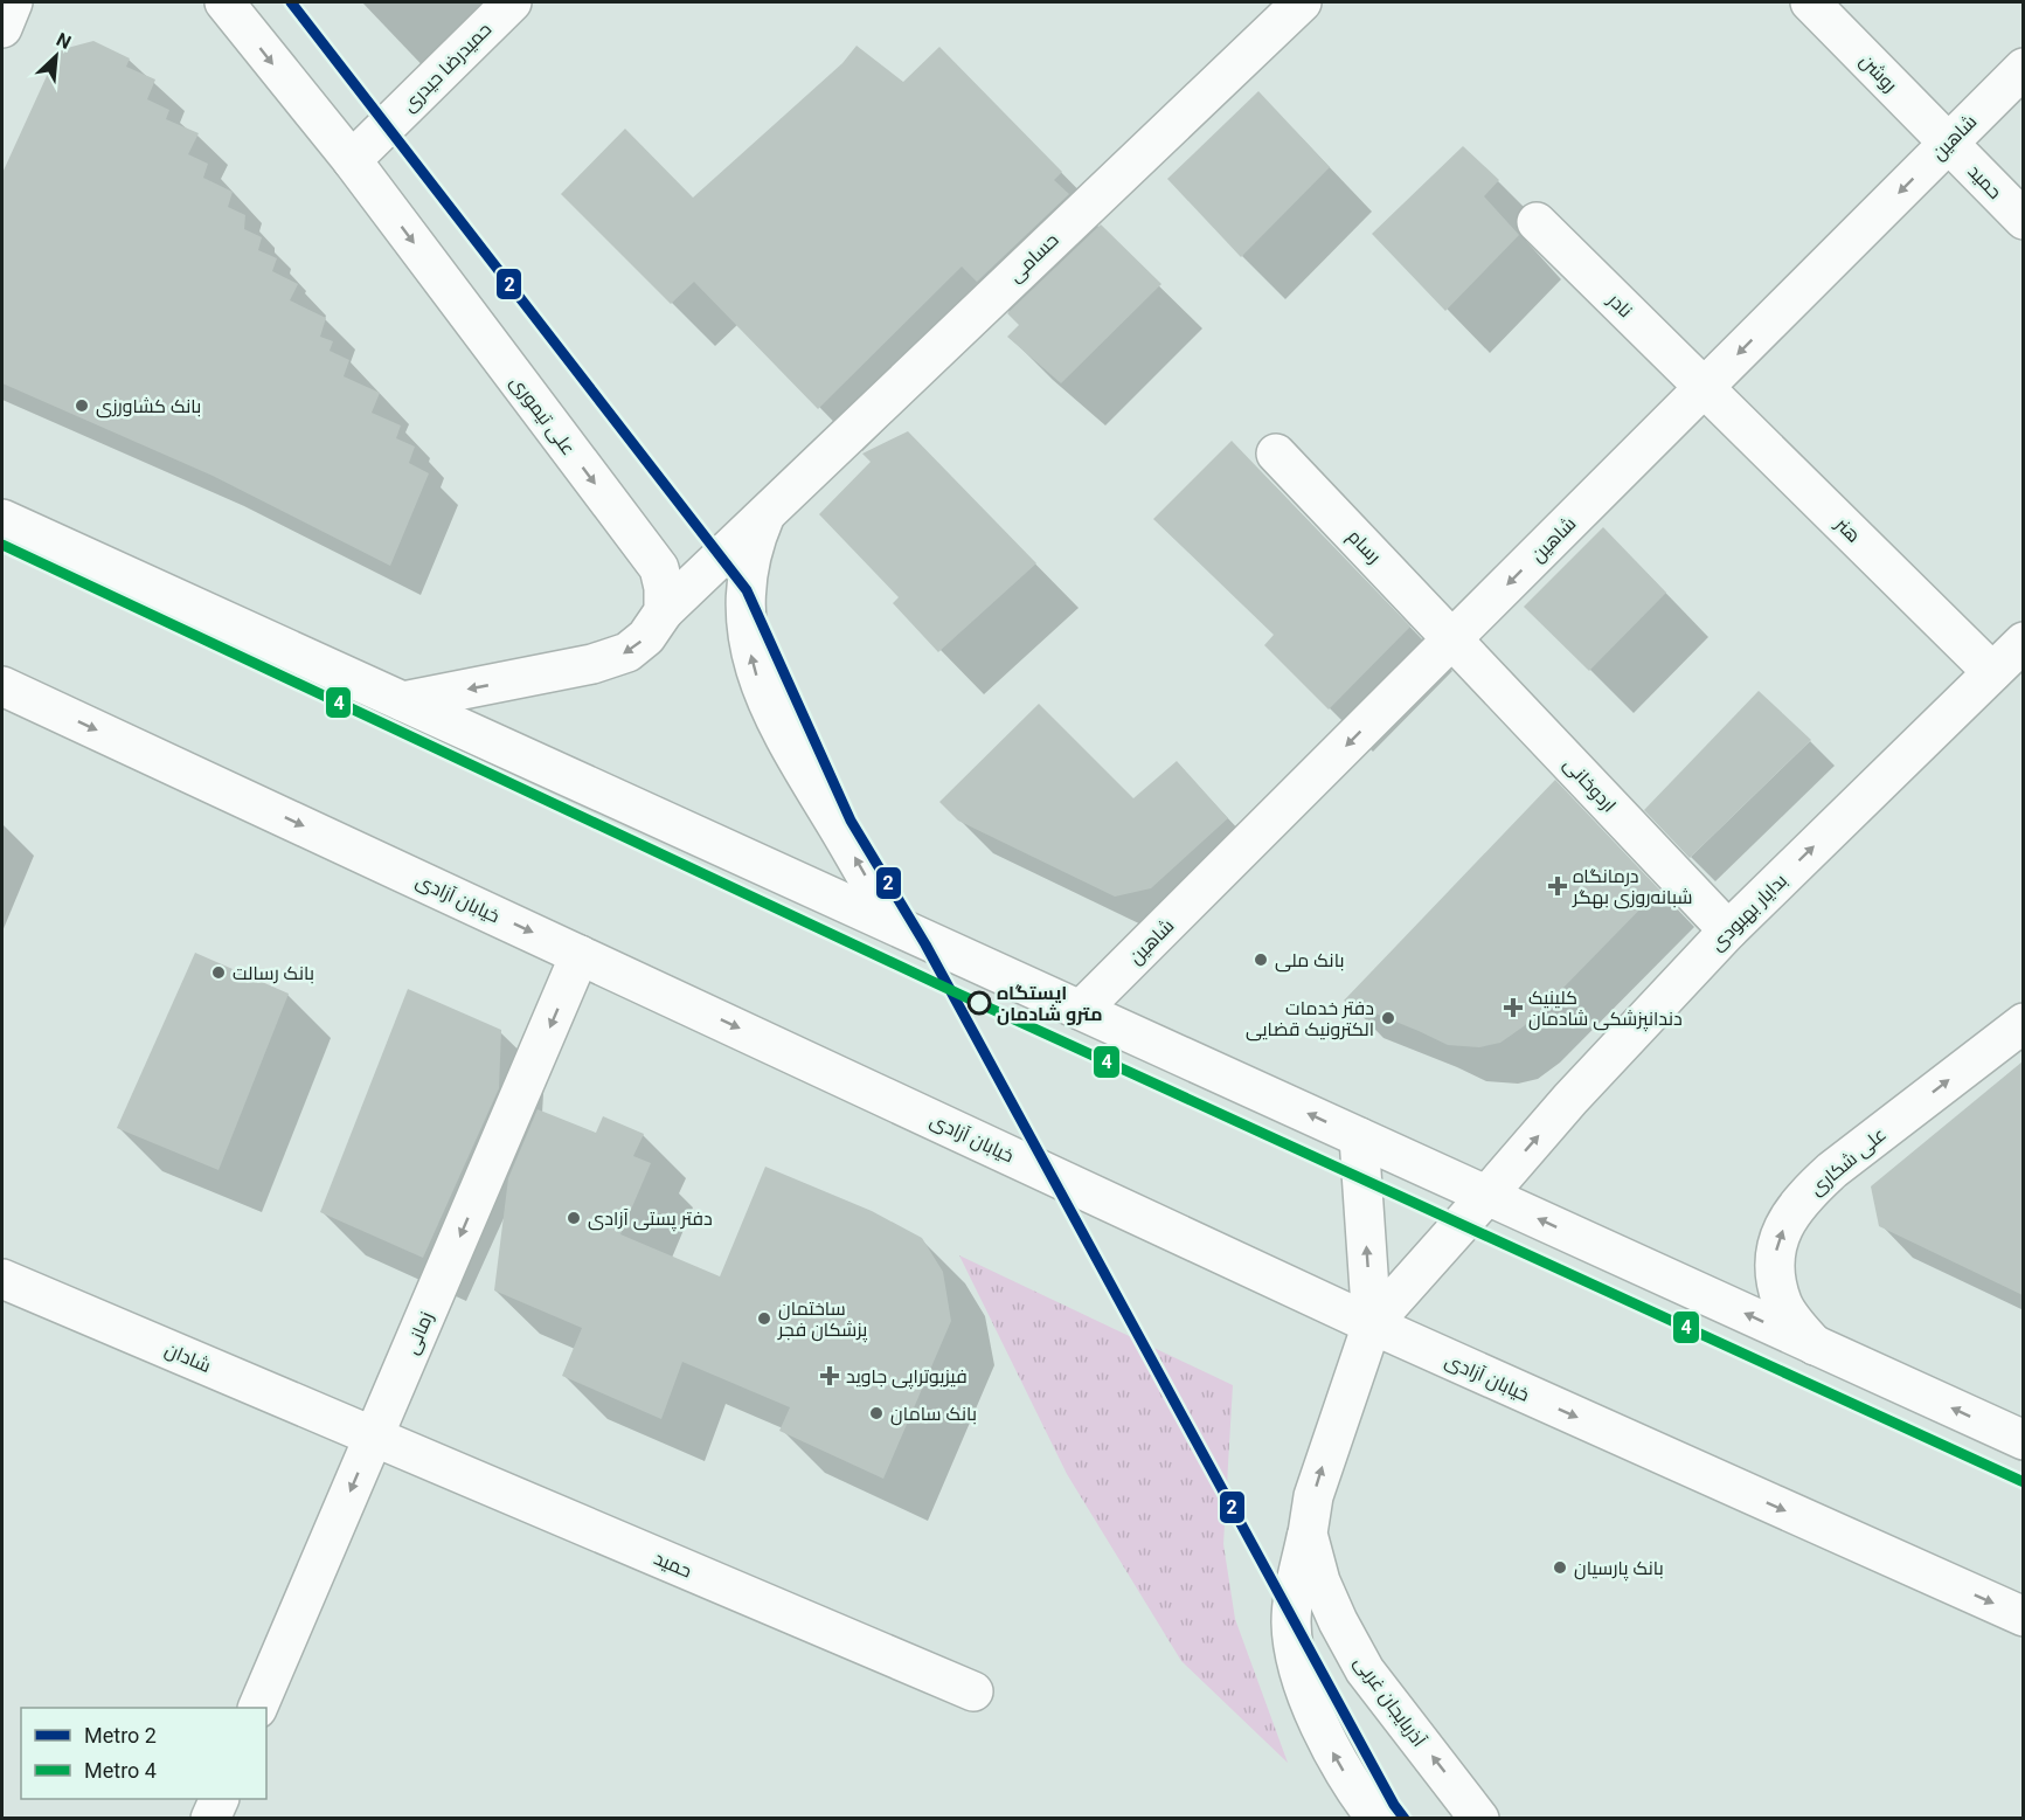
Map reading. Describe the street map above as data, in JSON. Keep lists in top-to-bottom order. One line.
{"streets":{"main road":["حمیدرضا حیدری","روشن","شاهین","حمید","حسامی","نادر","علی تیموری","هنر","رسام","اردوخانی","خیابان آزادی","بدایار بهبودی","علی شکاری","زمانی","شادان","آذربایجان غربی"]},"crossings":[["حمیدرضا حیدری","علی تیموری"],["روشن","شاهین"],["روشن","حمید"],["شاهین","حمید"],["شاهین","نادر"],["شاهین","هنر"],["شاهین","رسام"],["شاهین","اردوخانی"],["حمید","زمانی"],["حمید","شادان"],["حسامی","علی تیموری"],["نادر","هنر"],["هنر","بدایار بهبودی"],["رسام","اردوخانی"],["اردوخانی","بدایار بهبودی"],["خیابان آزادی","بدایار بهبودی"],["خیابان آزادی","زمانی"],["خیابان آزادی","آذربایجان غربی"],["بدایار بهبودی","آذربایجان غربی"],["زمانی","شادان"]],"one_way":["شاهین","علی تیموری","بدایار بهبودی","علی شکاری","زمانی","آذربایجان غربی"],"places":{"other":["بانک کشاورزی","بانک ملی","بانک رسالت","ایستگاه مترو شادمان","دفتر خدمات الکترونیک قضایی","دفتر پستی آزادی","ساختمان پزشکان فجر","بانک سامان","بانک پارسیان"],"health":["درمانگاه شبانه‌روزی بهگر","کلینیک دندانپزشکی شادمان","فیزیوتراپی جاوید"]},"lines":["metro line 2","metro line 4"],"legend":["Metro 2","Metro 4"],"north":"top right"}
